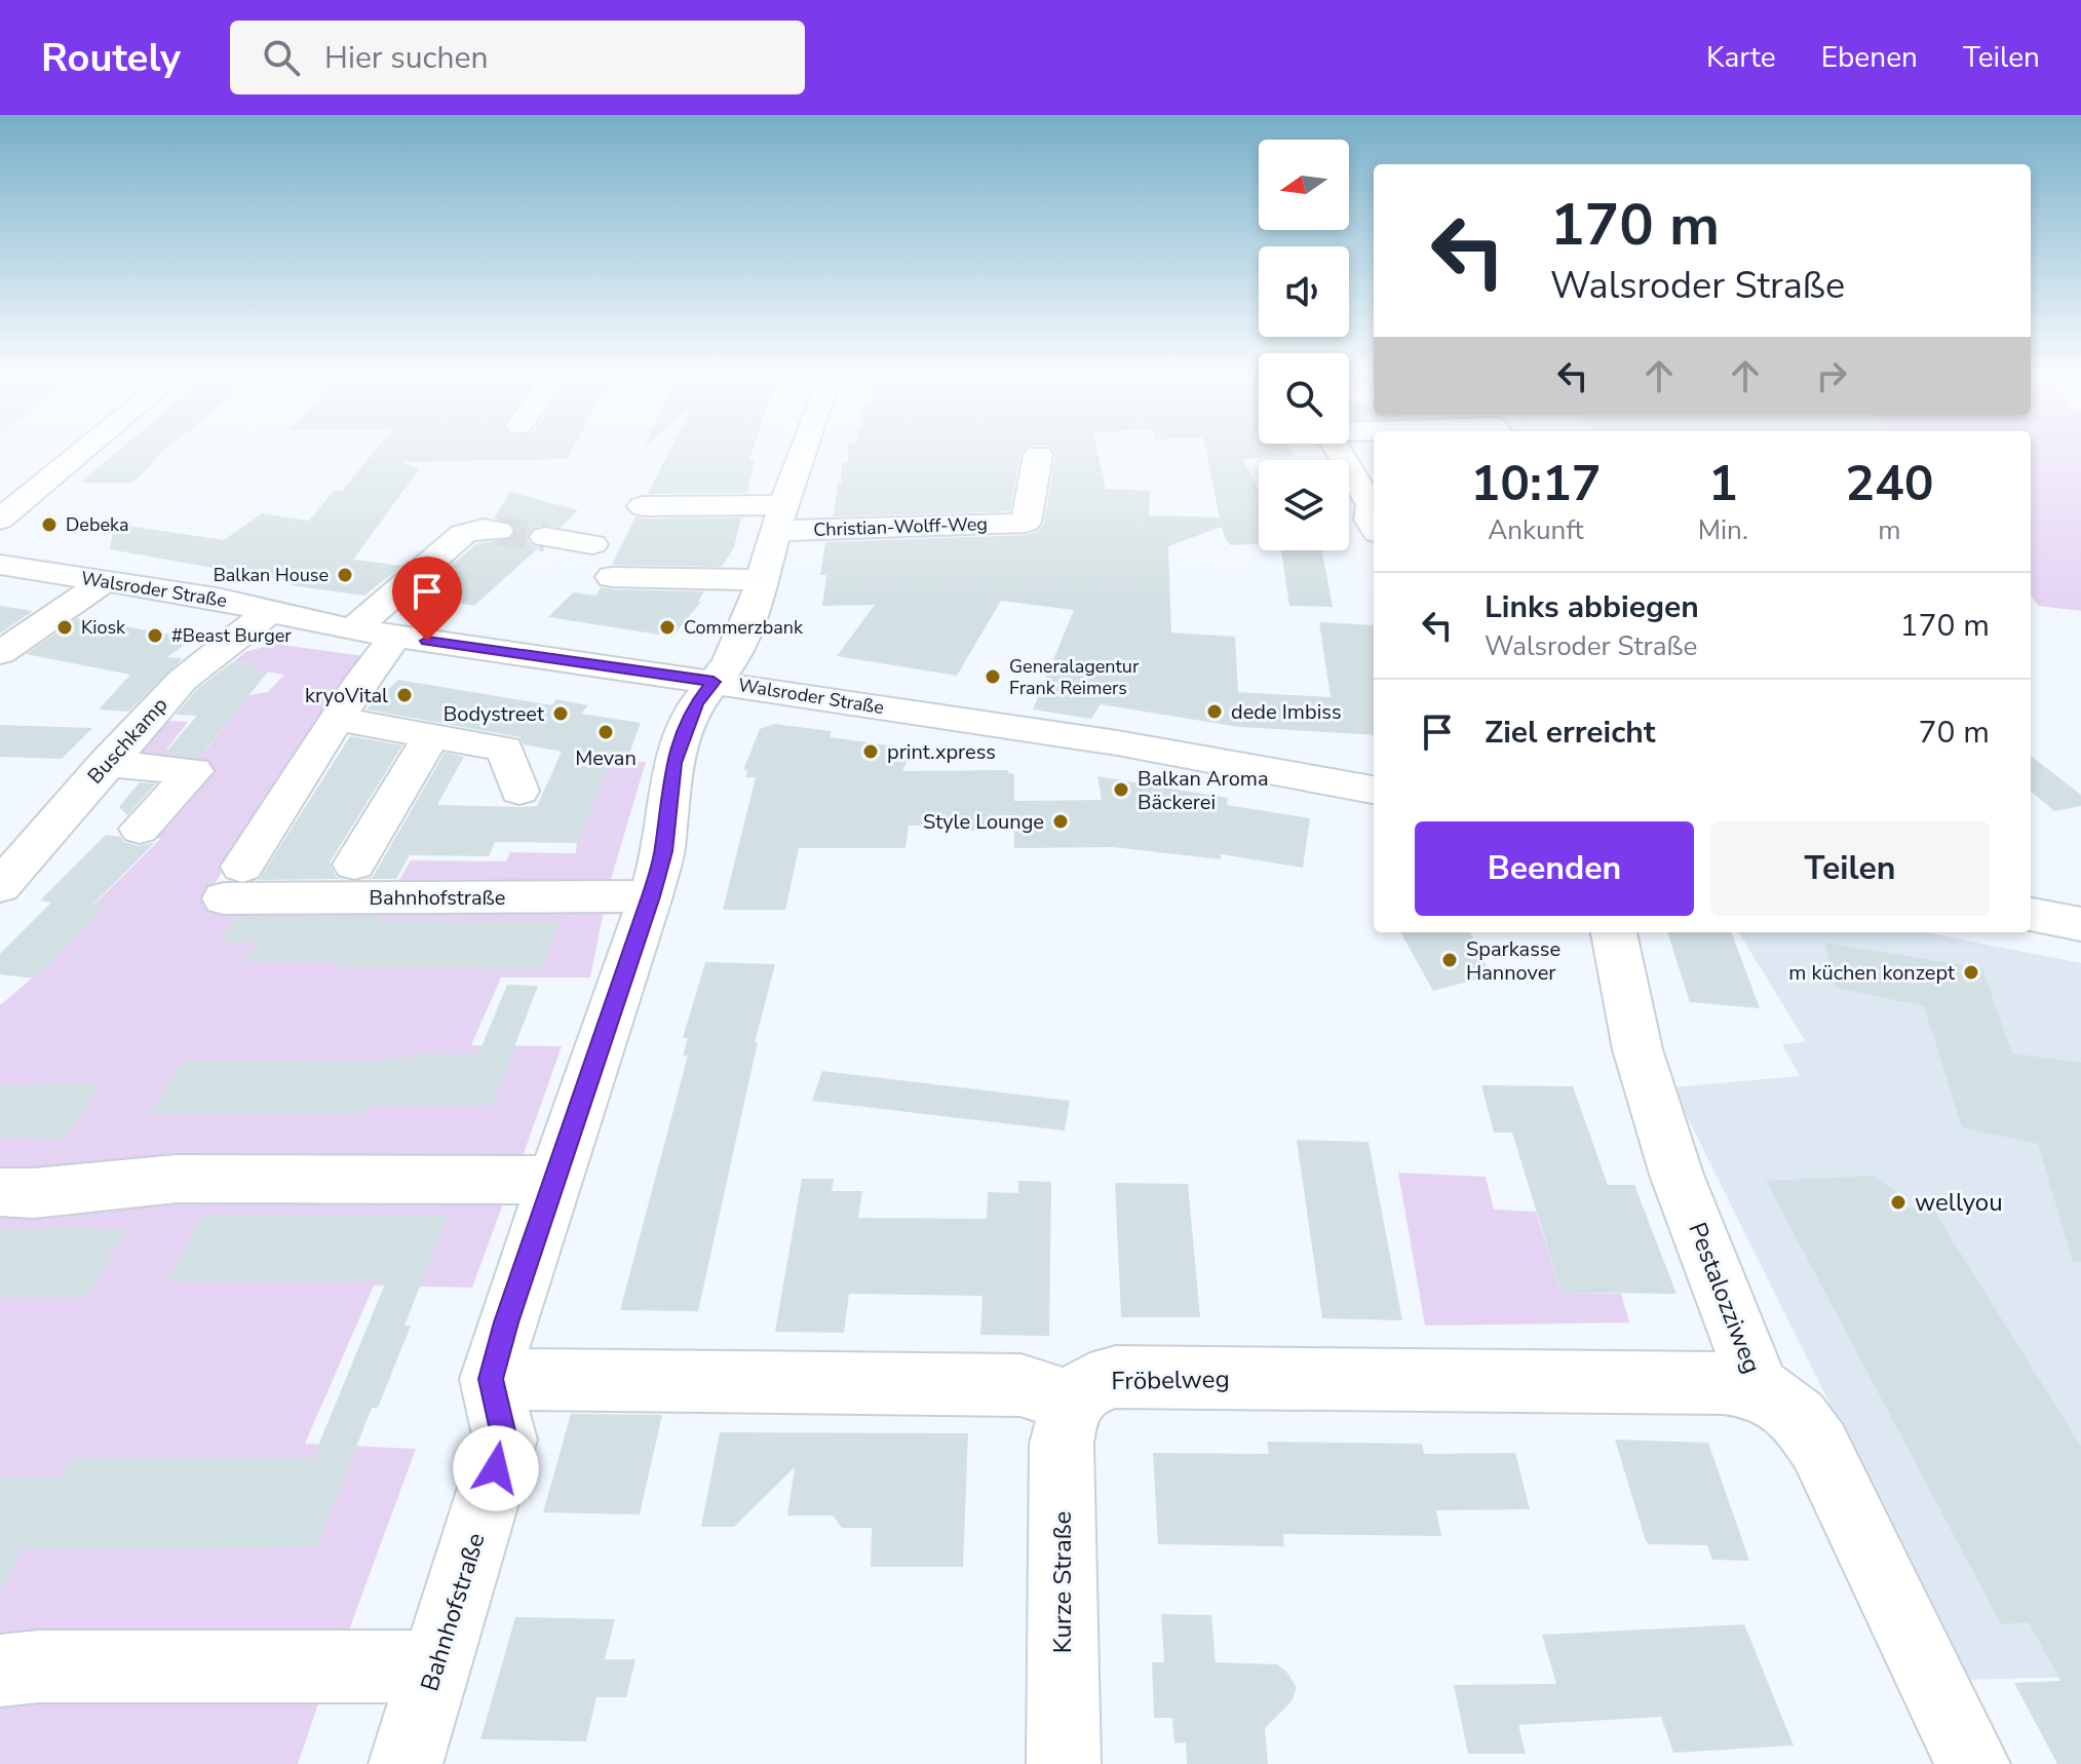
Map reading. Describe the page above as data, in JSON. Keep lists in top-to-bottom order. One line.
{"streets":{"street":["Christian-Wolff-Weg","Walsroder Straße","Buschkamp","Bahnhofstraße","Pestalozziweg","Fröbelweg","Kurze Straße"]},"crossings":[["Christian-Wolff-Weg","Bahnhofstraße"],["Walsroder Straße","Buschkamp"],["Walsroder Straße","Bahnhofstraße"],["Pestalozziweg","Fröbelweg"],["Fröbelweg","Kurze Straße"]],"places":["Debeka","Balkan House","Kiosk","Commerzbank","#Beast Burger","Generalagentur Frank Reimers","kryoVital","dede Imbiss","Bodystreet","Mevan","print.xpress","Balkan Aroma Bäckerei","Style Lounge","Sparkasse Hannover","m küchen konzept","wellyou"],"north":"left","page":{"header":"Routely","search":"Hier suchen","nav":["Karte","Ebenen","Teilen"],"turn":["170 m","Walsroder Straße"],"eta":["10:17","Ankunft","1","Min.","240","m"],"list":[{"name":"Links abbiegen","note":"Walsroder Straße","value":"170 m"},{"name":"Ziel erreicht","value":"70 m"}],"buttons":["Beenden","Teilen"]}}
